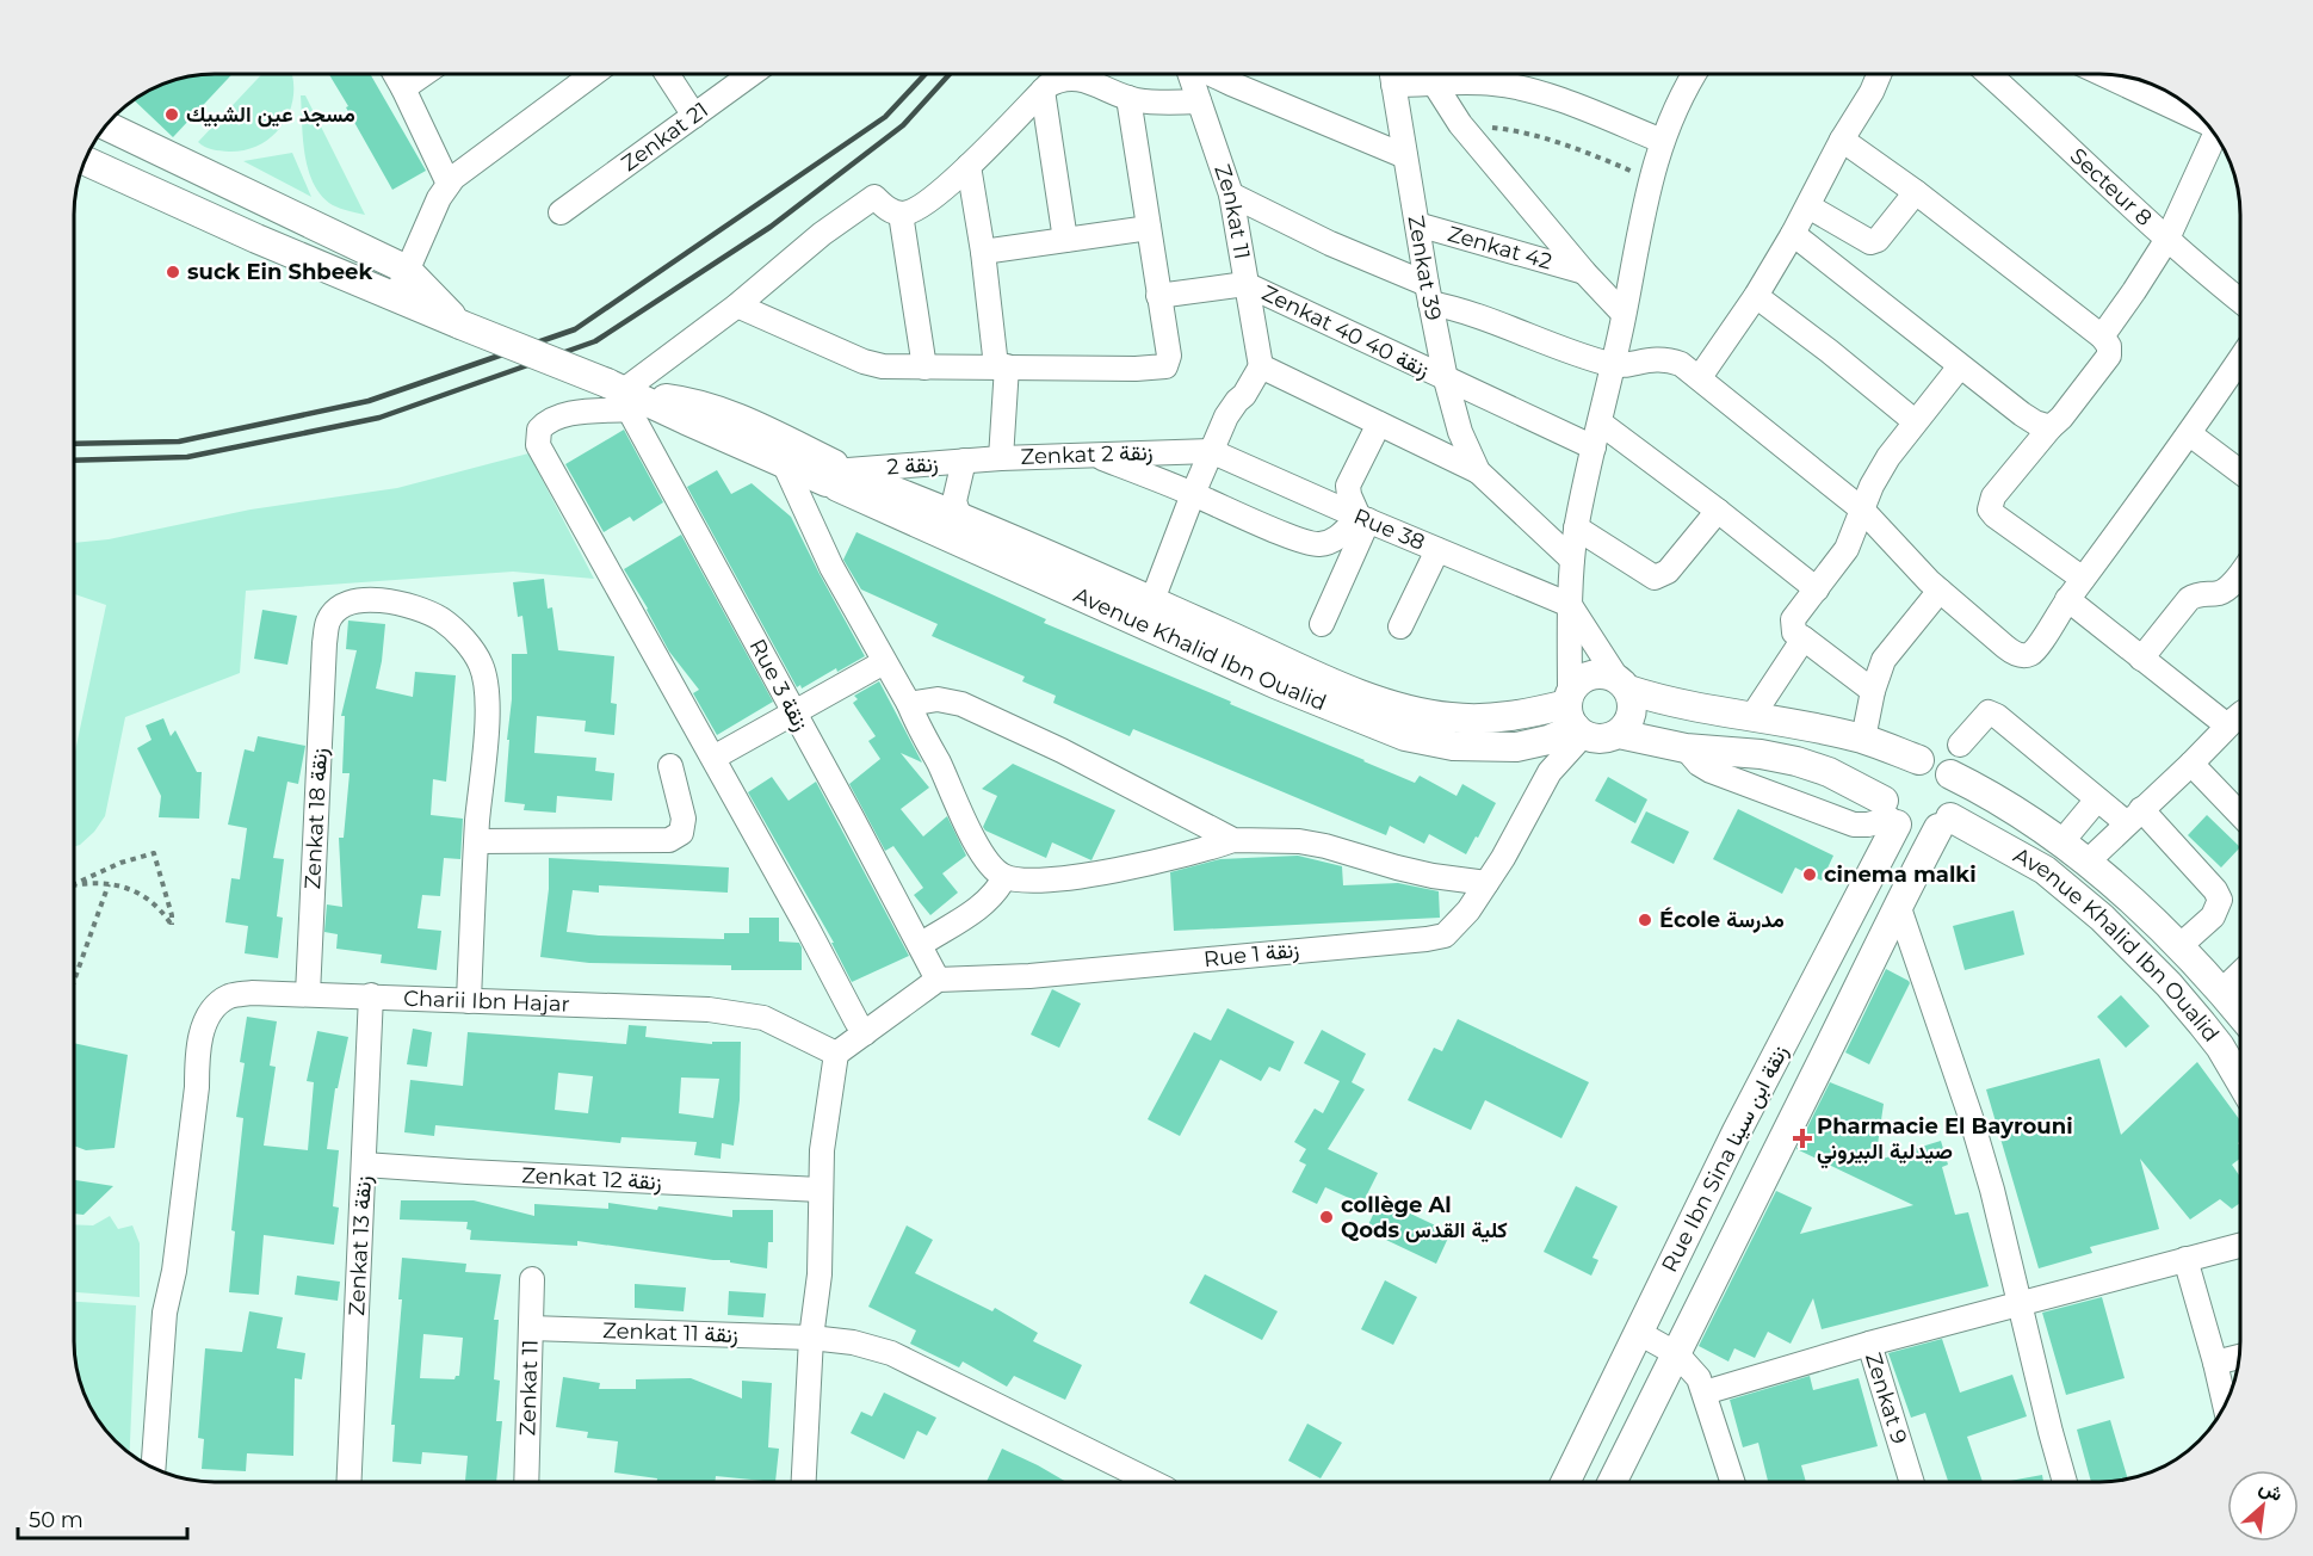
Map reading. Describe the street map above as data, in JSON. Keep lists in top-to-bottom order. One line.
{"streets":{"main road":["Avenue Khalid Ibn Oualid","Rue Ibn Sina زنقة ابن سينا"],"street":["Zenkat 21","Secteur 8","Zenkat 11","Zenkat 42","Zenkat 39","Zenkat 40 زنقة 40","Zenkat 2 زنقة","زنقة 2","Rue 38","Rue 3 زنقة","Zenkat 18 زنقة","Rue 1 زنقة","Charii Ibn Hajar","Zenkat 12 زنقة","Zenkat 13 زنقة","Zenkat 11 زنقة","Zenkat 9"]},"crossings":[["Zenkat 11","Zenkat 39"],["Zenkat 11","Zenkat 40 زنقة 40"],["Zenkat 11","Zenkat 11 زنقة"],["Zenkat 42","Zenkat 39"],["Zenkat 39","Zenkat 40 زنقة 40"],["Zenkat 2 زنقة","زنقة 2"],["Zenkat 2 زنقة","Rue 38"],["زنقة 2","Avenue Khalid Ibn Oualid"],["Avenue Khalid Ibn Oualid","Rue 3 زنقة"],["Avenue Khalid Ibn Oualid","Rue 1 زنقة"],["Avenue Khalid Ibn Oualid","Rue Ibn Sina زنقة ابن سينا"],["Rue 3 زنقة","Rue 1 زنقة"],["Zenkat 18 زنقة","Charii Ibn Hajar"],["Charii Ibn Hajar","Zenkat 13 زنقة"],["Zenkat 12 زنقة","Zenkat 13 زنقة"]],"places":{"other":["مسجد عين الشبيك","suck Ein Shbeek","cinema malki","École مدرسة","collège Al Qods كلية القدس"],"health":["Pharmacie El Bayrouni صيدلية البيروني"]},"scale_bar":"50 m","north":"top right"}
